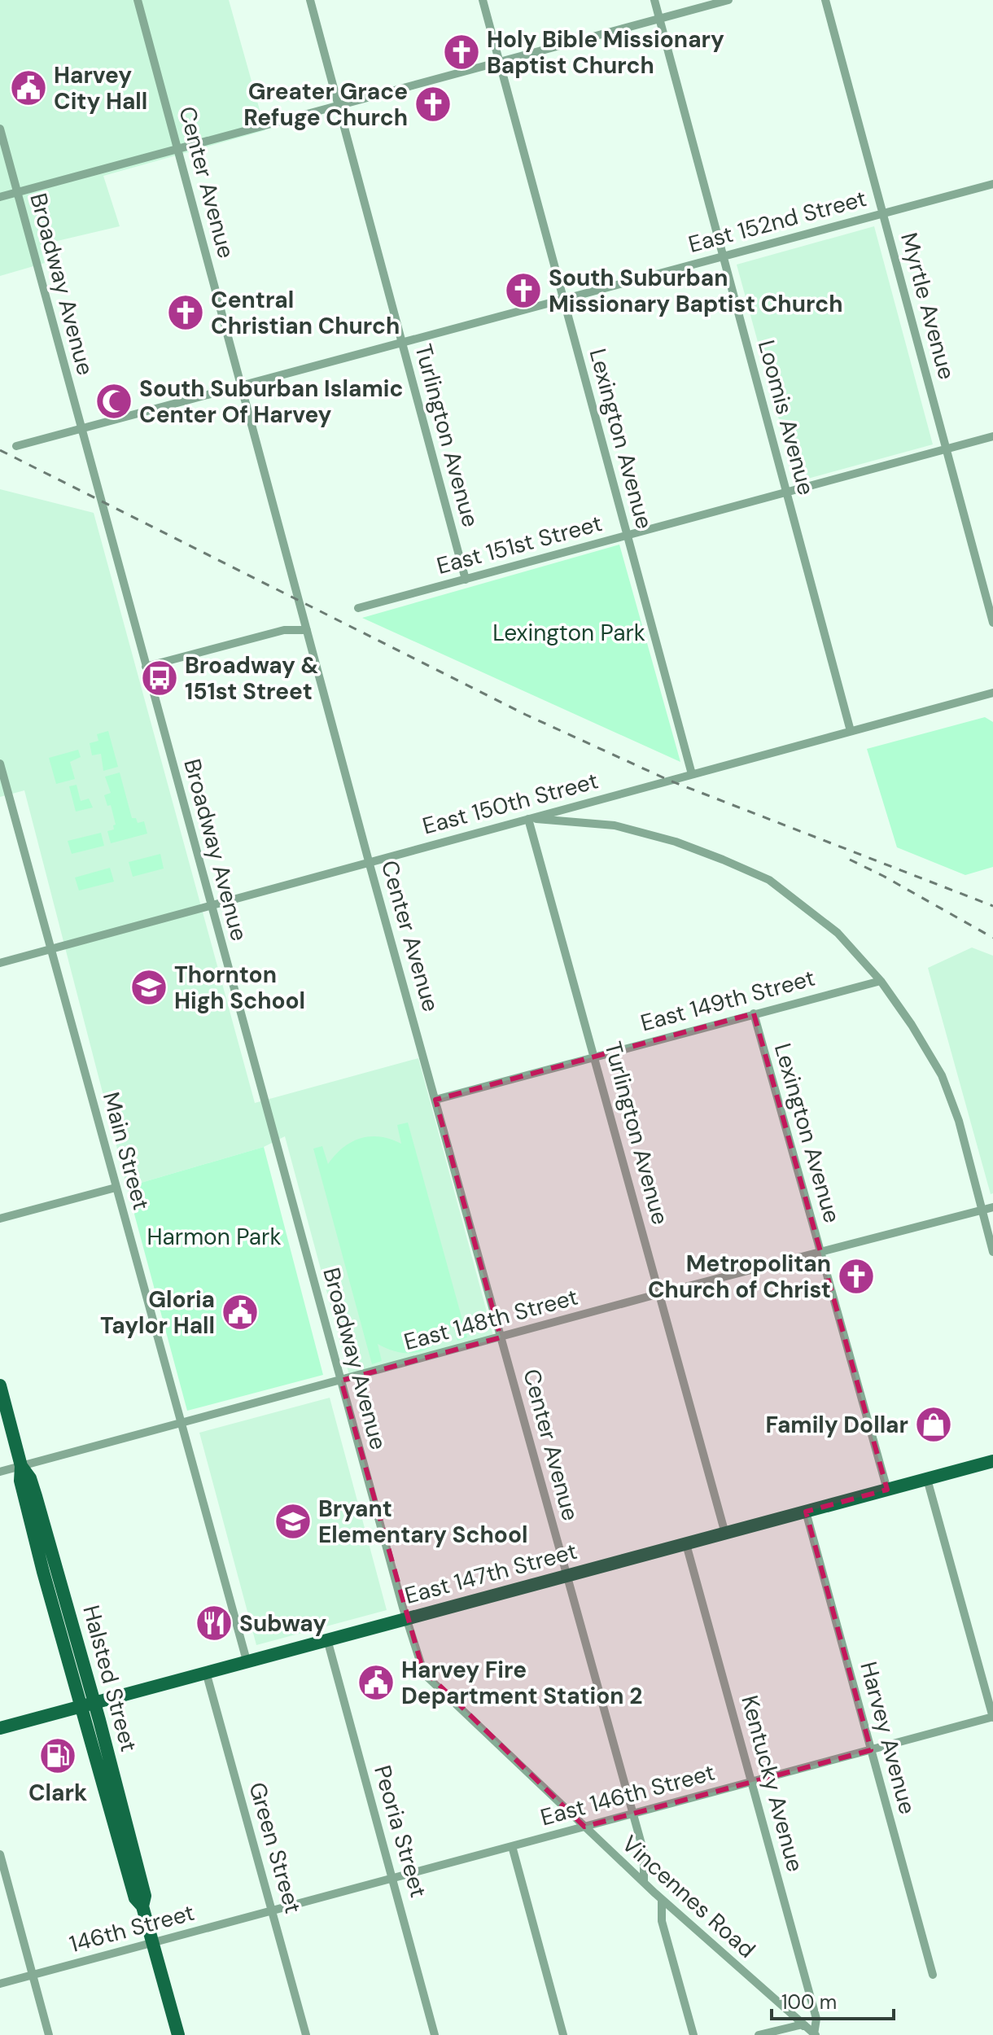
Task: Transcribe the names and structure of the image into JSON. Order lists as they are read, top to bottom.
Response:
{
  "streets": {
    "main road": ["East 147th Street", "Halsted Street"],
    "street": [
      "Center Avenue",
      "East 152nd Street",
      "Broadway Avenue",
      "Myrtle Avenue",
      "Loomis Avenue",
      "Turlington Avenue",
      "Lexington Avenue",
      "East 151st Street",
      "East 150th Street",
      "East 149th Street",
      "Main Street",
      "East 148th Street",
      "Harvey Avenue",
      "Kentucky Avenue",
      "East 146th Street",
      "Peoria Street",
      "Green Street",
      "Vincennes Road",
      "146th Street"
    ]
  },
  "crossings": [
    ["Center Avenue", "East 152nd Street"],
    ["Center Avenue", "East 150th Street"],
    ["Center Avenue", "East 149th Street"],
    ["Center Avenue", "East 148th Street"],
    ["Center Avenue", "East 147th Street"],
    ["Center Avenue", "East 146th Street"],
    ["Center Avenue", "Vincennes Road"],
    ["East 152nd Street", "Broadway Avenue"],
    ["East 152nd Street", "Myrtle Avenue"],
    ["East 152nd Street", "Loomis Avenue"],
    ["East 152nd Street", "Turlington Avenue"],
    ["East 152nd Street", "Lexington Avenue"],
    ["Broadway Avenue", "East 150th Street"],
    ["Broadway Avenue", "East 148th Street"],
    ["Broadway Avenue", "East 147th Street"],
    ["Broadway Avenue", "Vincennes Road"],
    ["Myrtle Avenue", "East 151st Street"],
    ["Loomis Avenue", "East 151st Street"],
    ["Loomis Avenue", "East 150th Street"],
    ["Turlington Avenue", "East 151st Street"],
    ["Turlington Avenue", "East 150th Street"],
    ["Turlington Avenue", "East 149th Street"],
    ["Turlington Avenue", "East 148th Street"],
    ["Turlington Avenue", "East 147th Street"],
    ["Lexington Avenue", "East 151st Street"],
    ["Lexington Avenue", "East 150th Street"],
    ["Lexington Avenue", "East 149th Street"],
    ["Lexington Avenue", "East 148th Street"],
    ["Lexington Avenue", "East 147th Street"],
    ["East 150th Street", "Main Street"],
    ["Main Street", "East 148th Street"],
    ["Main Street", "East 147th Street"],
    ["East 148th Street", "Halsted Street"],
    ["East 147th Street", "Halsted Street"],
    ["East 147th Street", "Harvey Avenue"],
    ["East 147th Street", "Kentucky Avenue"],
    ["East 147th Street", "Peoria Street"],
    ["East 147th Street", "Green Street"],
    ["East 147th Street", "Vincennes Road"],
    ["Halsted Street", "146th Street"],
    ["Harvey Avenue", "East 146th Street"],
    ["Kentucky Avenue", "East 146th Street"],
    ["Kentucky Avenue", "Vincennes Road"],
    ["East 146th Street", "Peoria Street"],
    ["East 146th Street", "Green Street"],
    ["East 146th Street", "Vincennes Road"],
    ["East 146th Street", "146th Street"],
    ["Green Street", "146th Street"]
  ],
  "parks": ["Lexington Park", "Harmon Park"],
  "places": {
    "church": [
      "Holy Bible Missionary Baptist Church",
      "Greater Grace Refuge Church",
      "South Suburban Missionary Baptist Church",
      "Central Christian Church",
      "Metropolitan Church of Christ"
    ],
    "public building": ["Harvey City Hall", "Gloria Taylor Hall", "Harvey Fire Department Station 2"],
    "mosque": ["South Suburban Islamic Center Of Harvey"],
    "bus stop": ["Broadway & 151st Street"],
    "school or university": ["Thornton High School", "Bryant Elementary School"],
    "shop": ["Family Dollar"],
    "restaurant": ["Subway"],
    "fuel station": ["Clark"]
  },
  "scale_bar": "100 m"
}
